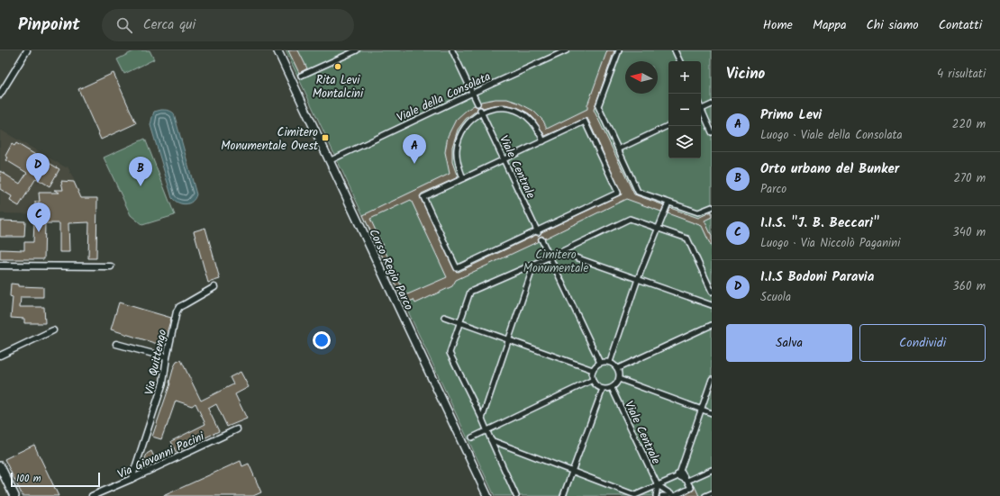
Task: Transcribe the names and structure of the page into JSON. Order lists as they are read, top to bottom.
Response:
{
  "streets": {
    "street": [
      "Viale della Consolata",
      "Viale Centrale",
      "Corso Regio Parco",
      "Via Quittengo",
      "Via Giovanni Pacini"
    ]
  },
  "crossings": [
    ["Viale della Consolata", "Corso Regio Parco"],
    ["Via Quittengo", "Via Giovanni Pacini"]
  ],
  "parks": ["Cimitero Monumentale"],
  "places": {
    "other": ["Rita Levi Montalcini"],
    "transit": ["Cimitero Monumentale Ovest"]
  },
  "scale_bar": "100 m",
  "north": "left",
  "page": {
    "header": "Pinpoint",
    "search": "Cerca qui",
    "nav": [
      "Home",
      "Mappa",
      "Chi siamo",
      "Contatti"
    ],
    "heading": ["Vicino", "4 risultati"],
    "map_buttons": ["+", "−"],
    "list": [
      {
        "mark": "A",
        "name": "Primo Levi",
        "note": "Luogo · Viale della Consolata",
        "value": "220 m"
      },
      {
        "mark": "B",
        "name": "Orto urbano del Bunker",
        "note": "Parco",
        "value": "270 m"
      },
      {
        "mark": "C",
        "name": "I.I.S. \"J. B. Beccari\"",
        "note": "Luogo · Via Niccolò Paganini",
        "value": "340 m"
      },
      {
        "mark": "D",
        "name": "I.I.S Bodoni Paravia",
        "note": "Scuola",
        "value": "360 m"
      }
    ],
    "pins": [
      "A",
      "D",
      "B",
      "C"
    ],
    "buttons": ["Salva", "Condividi"],
    "scale": "100 m"
  }
}
